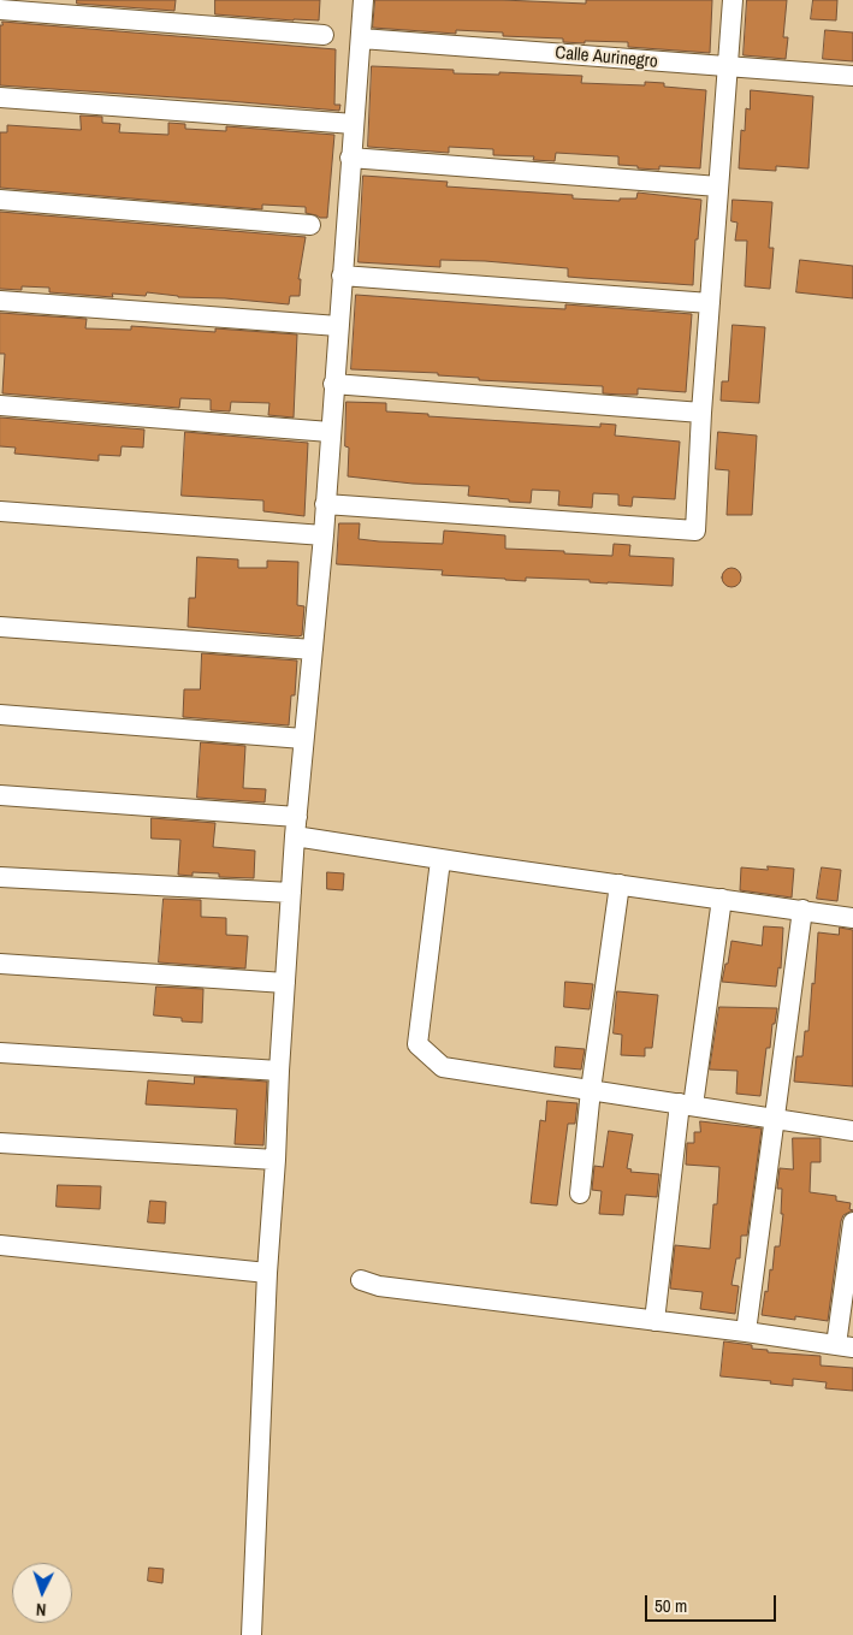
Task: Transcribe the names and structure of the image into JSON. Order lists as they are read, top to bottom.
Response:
{
  "streets": {
    "street": ["Calle Aurinegro"]
  },
  "scale_bar": "50 m",
  "north": "bottom"
}
